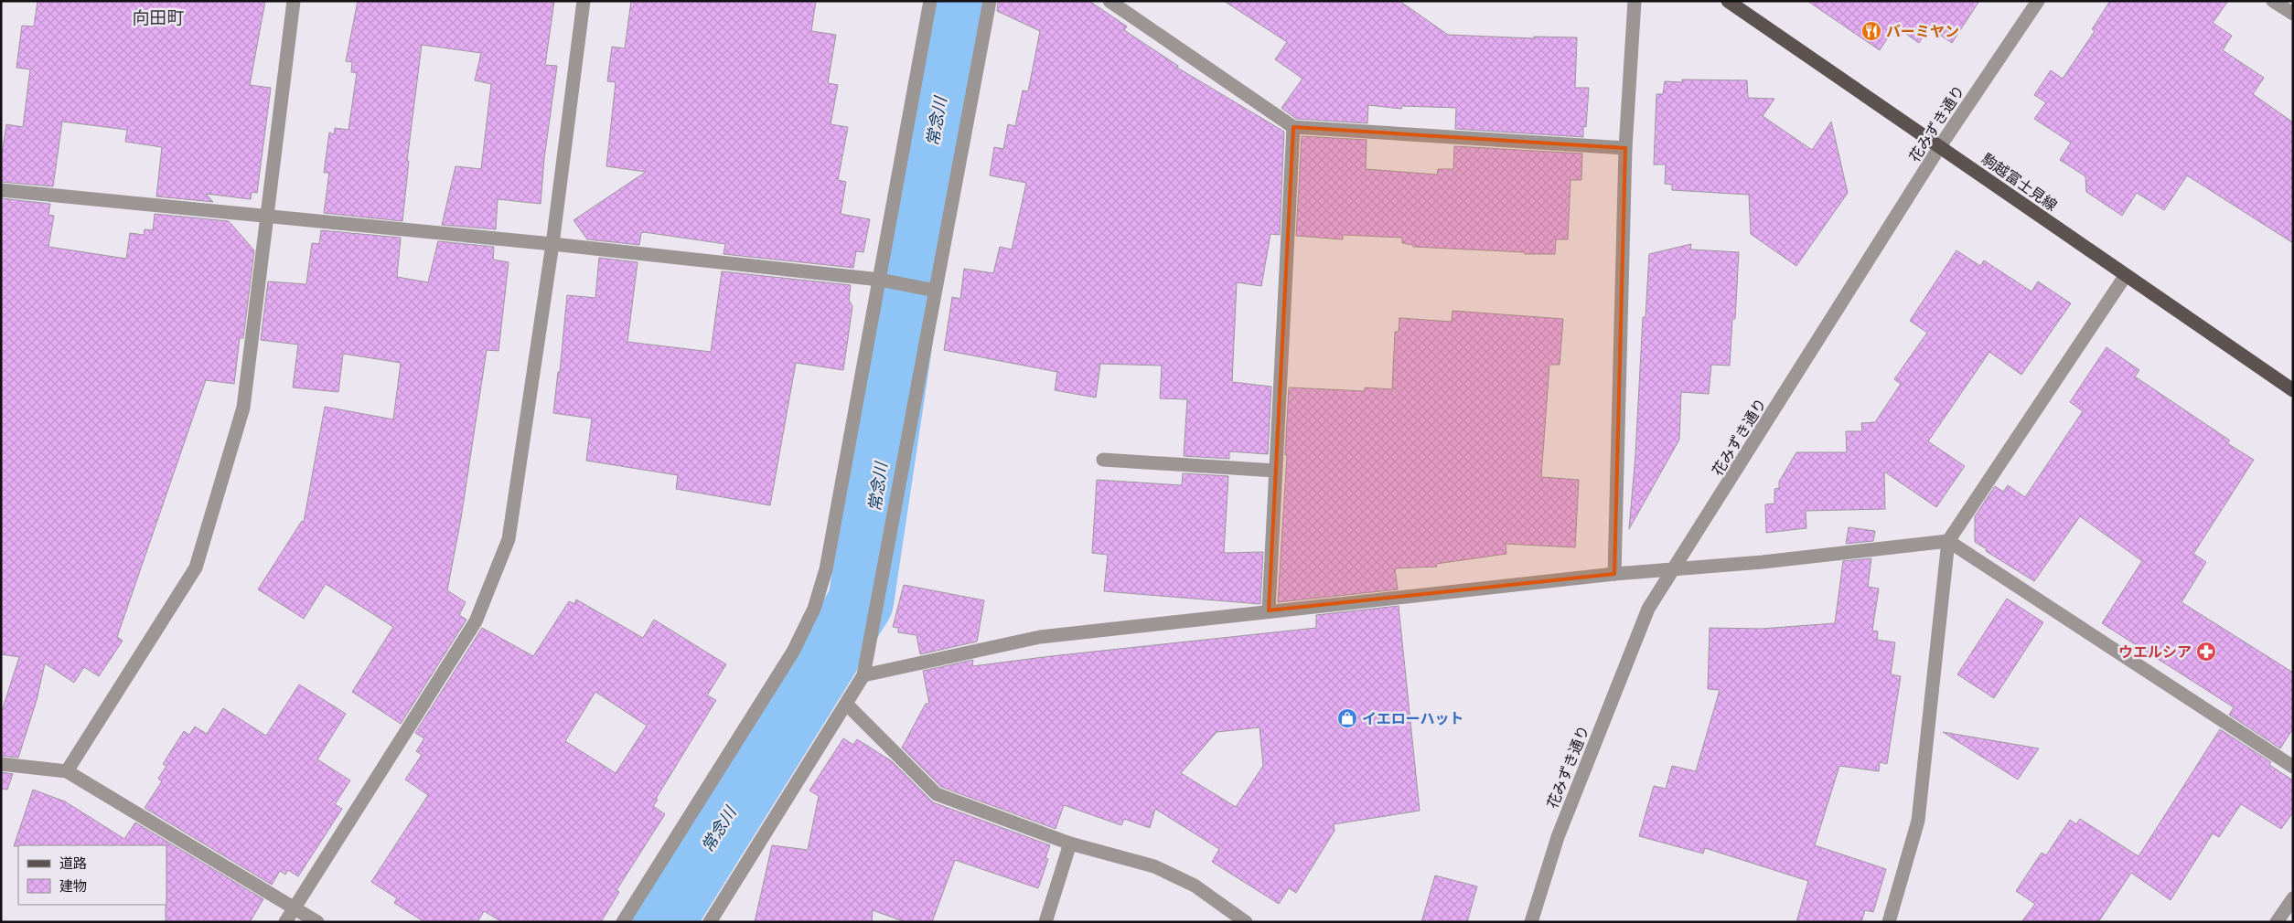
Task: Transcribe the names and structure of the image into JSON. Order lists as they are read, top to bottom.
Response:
{
  "streets": {
    "main road": ["駒越富士見線"],
    "street": ["花みずき通り"]
  },
  "crossings": [
    ["花みずき通り", "駒越富士見線"]
  ],
  "districts": ["向田町"],
  "water": ["常念川"],
  "places": {
    "restaurant": ["バーミヤン"],
    "pharmacy": ["ウエルシア"],
    "shop": ["イエローハット"]
  },
  "legend": ["道路", "建物"]
}
